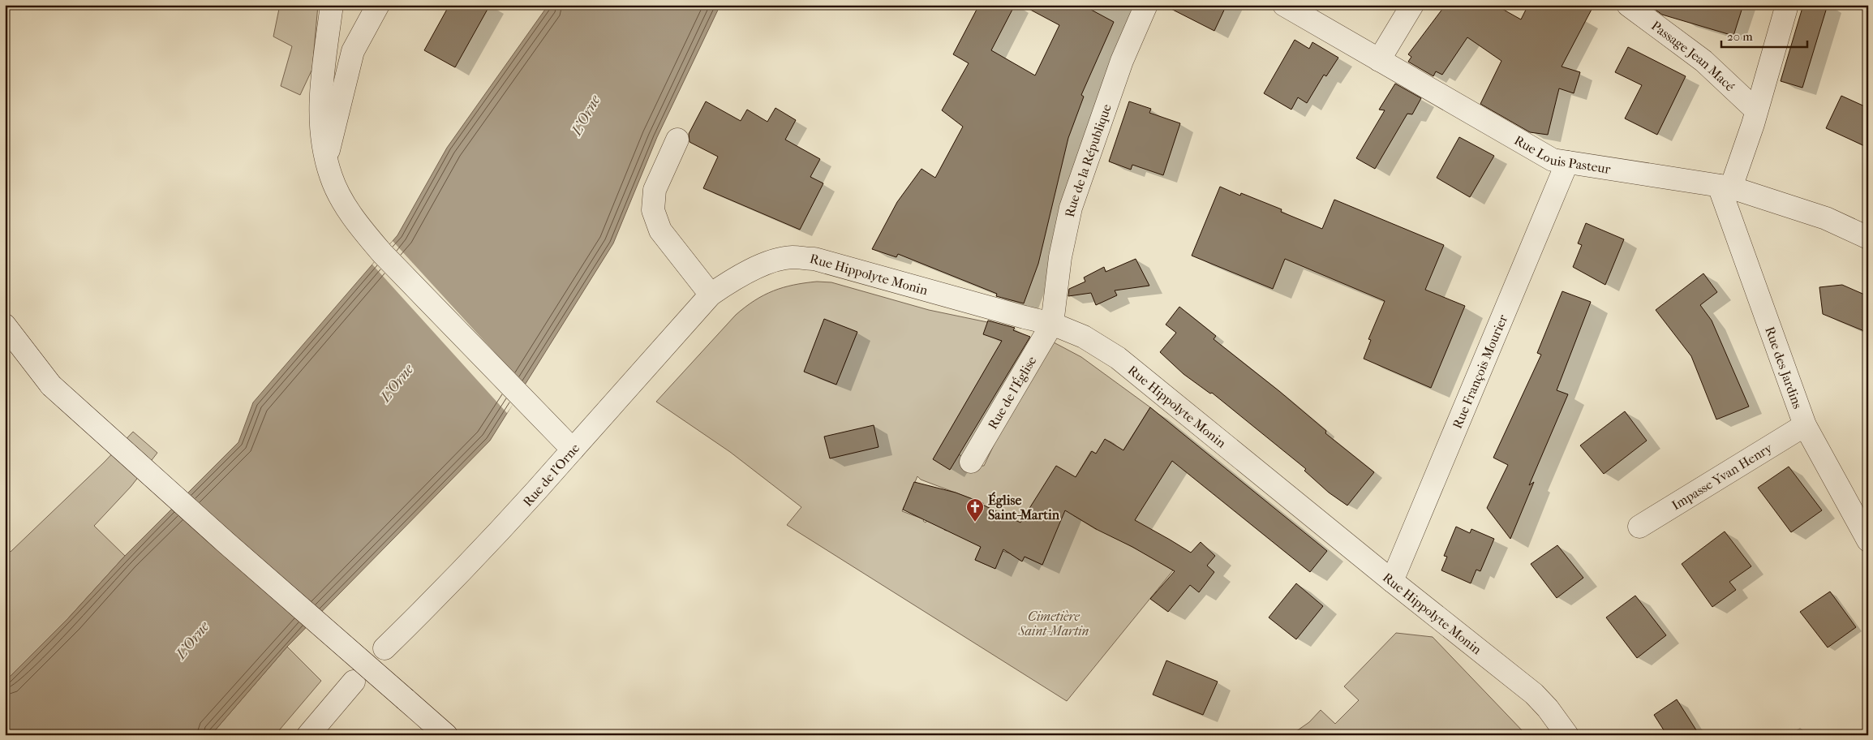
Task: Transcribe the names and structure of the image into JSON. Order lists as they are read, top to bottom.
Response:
{
  "streets": {
    "street": [
      "Passage Jean Macé",
      "Rue Louis Pasteur",
      "Rue de la République",
      "Rue Hippolyte Monin",
      "Rue des Jardins",
      "Rue François Mourier",
      "Rue de l'Église",
      "Rue de l'Orne",
      "Impasse Yvan Henry"
    ]
  },
  "crossings": [
    ["Rue Louis Pasteur", "Rue des Jardins"],
    ["Rue Louis Pasteur", "Rue François Mourier"],
    ["Rue de la République", "Rue Hippolyte Monin"],
    ["Rue de la République", "Rue de l'Église"],
    ["Rue Hippolyte Monin", "Rue François Mourier"],
    ["Rue Hippolyte Monin", "Rue de l'Église"],
    ["Rue Hippolyte Monin", "Rue de l'Orne"],
    ["Rue des Jardins", "Impasse Yvan Henry"]
  ],
  "water": ["L'Orne"],
  "parks": ["Cimetière Saint-Martin"],
  "places": {
    "church": ["Église Saint-Martin"]
  },
  "scale_bar": "20 m"
}
